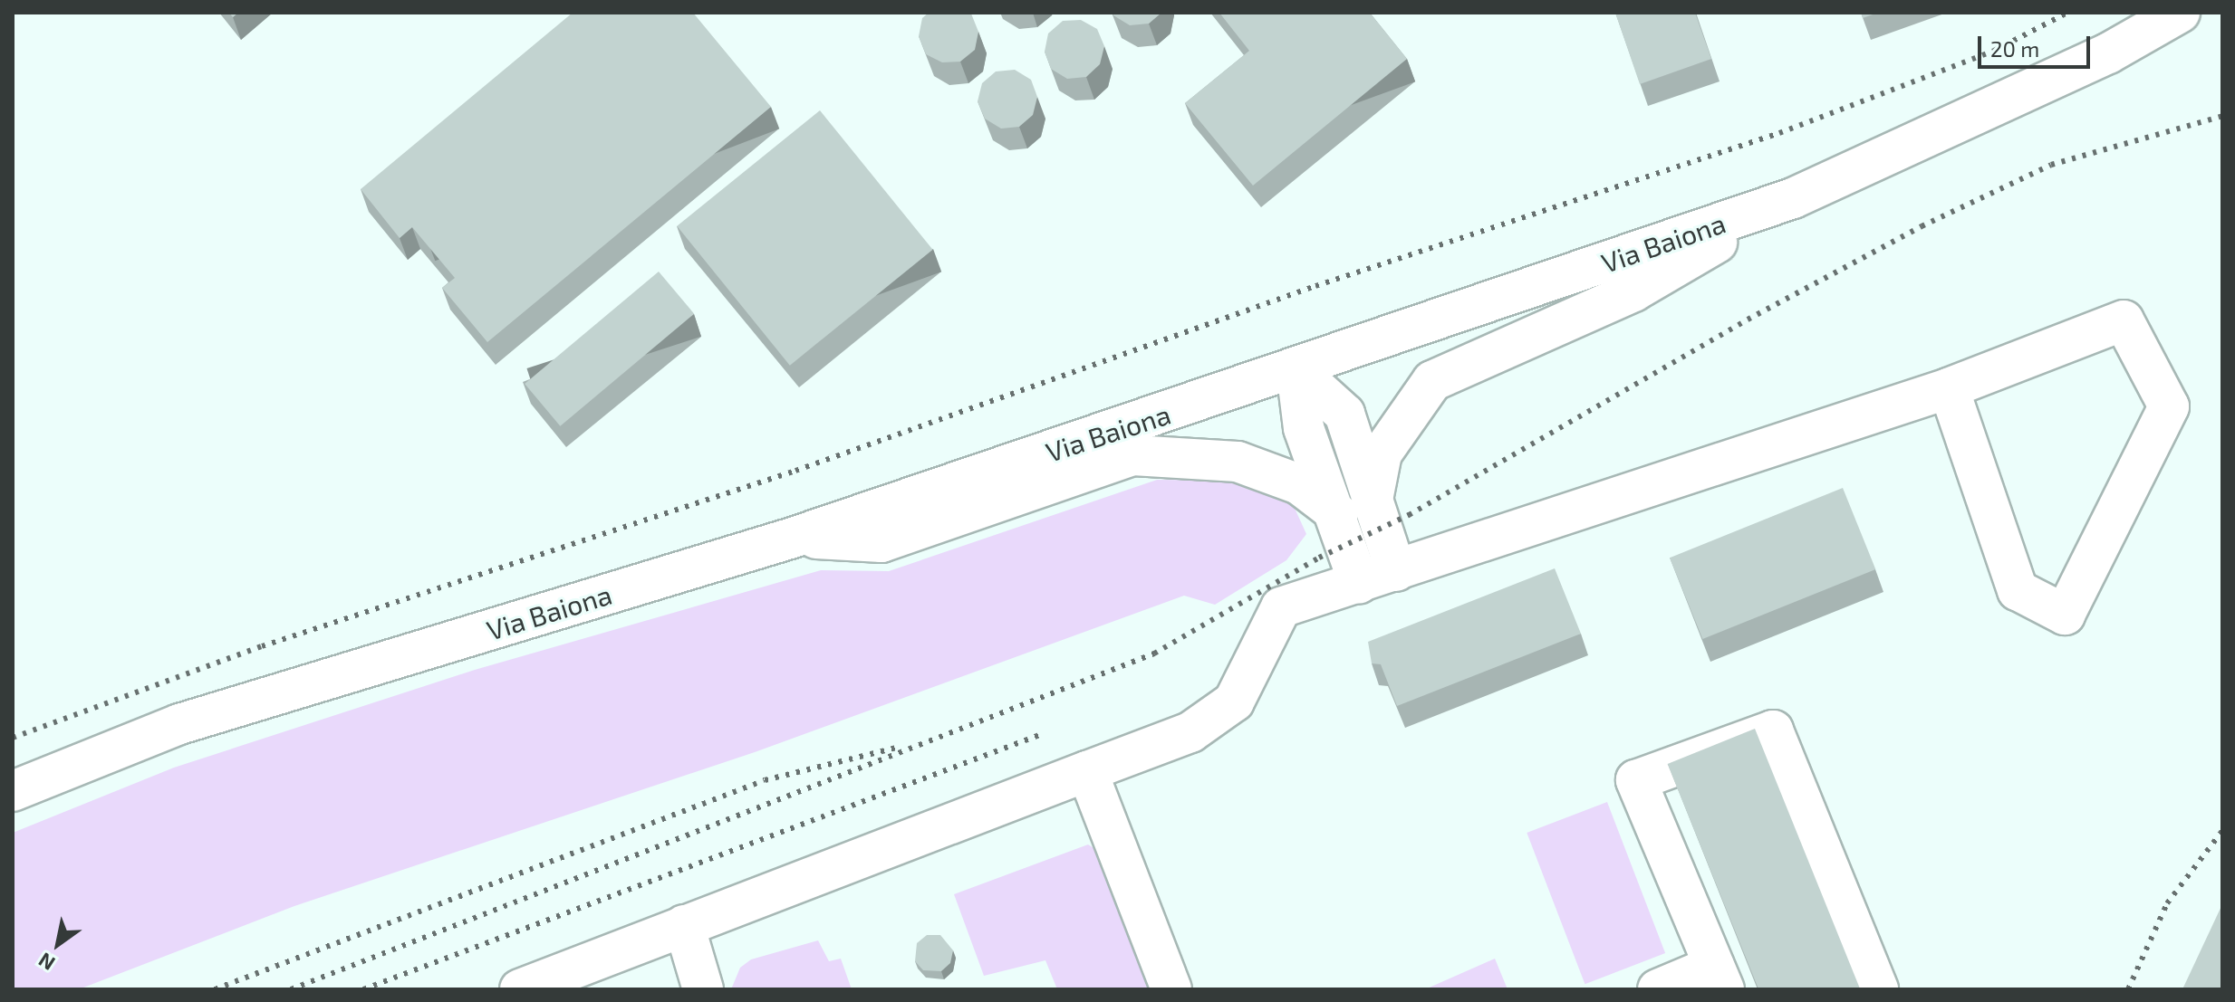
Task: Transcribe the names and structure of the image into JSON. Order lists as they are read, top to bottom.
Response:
{
  "streets": {
    "street": ["Via Baiona"]
  },
  "scale_bar": "20 m",
  "north": "bottom left"
}
